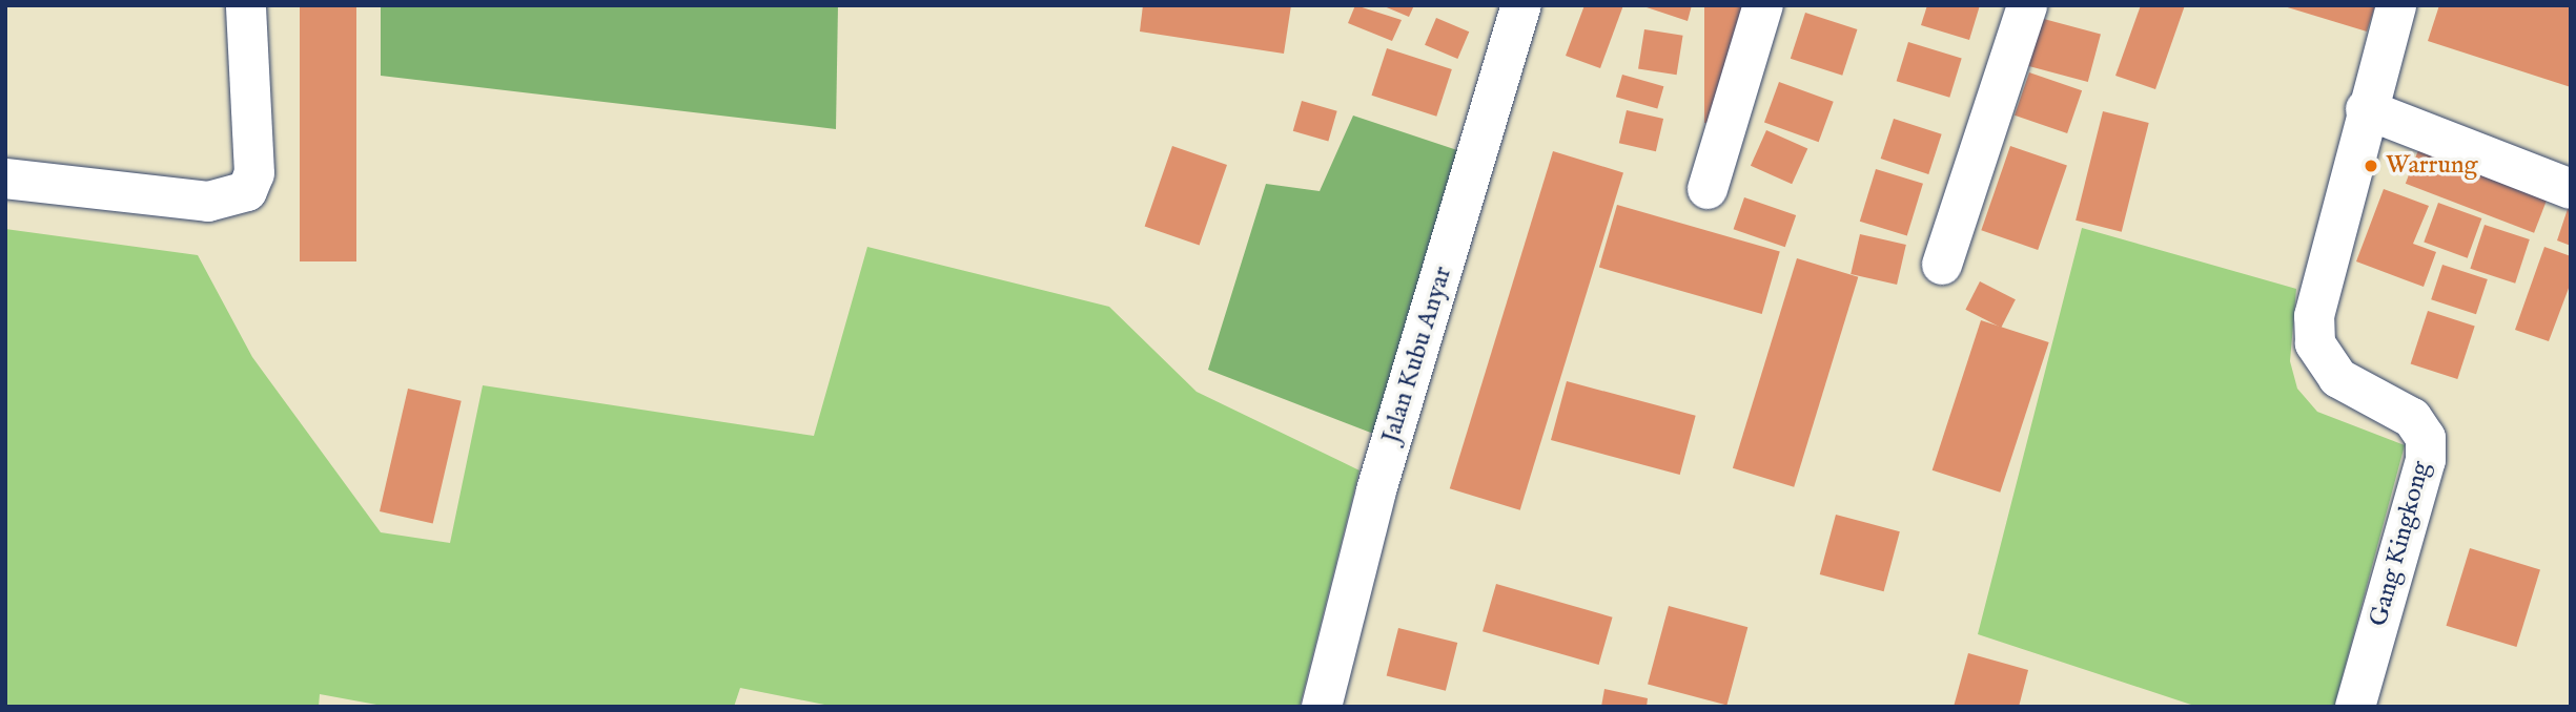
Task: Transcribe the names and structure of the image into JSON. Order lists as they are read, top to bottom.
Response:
{
  "streets": {
    "street": ["Jalan Kubu Anyar", "Gang Kingkong"]
  },
  "places": ["Warrung"]
}
